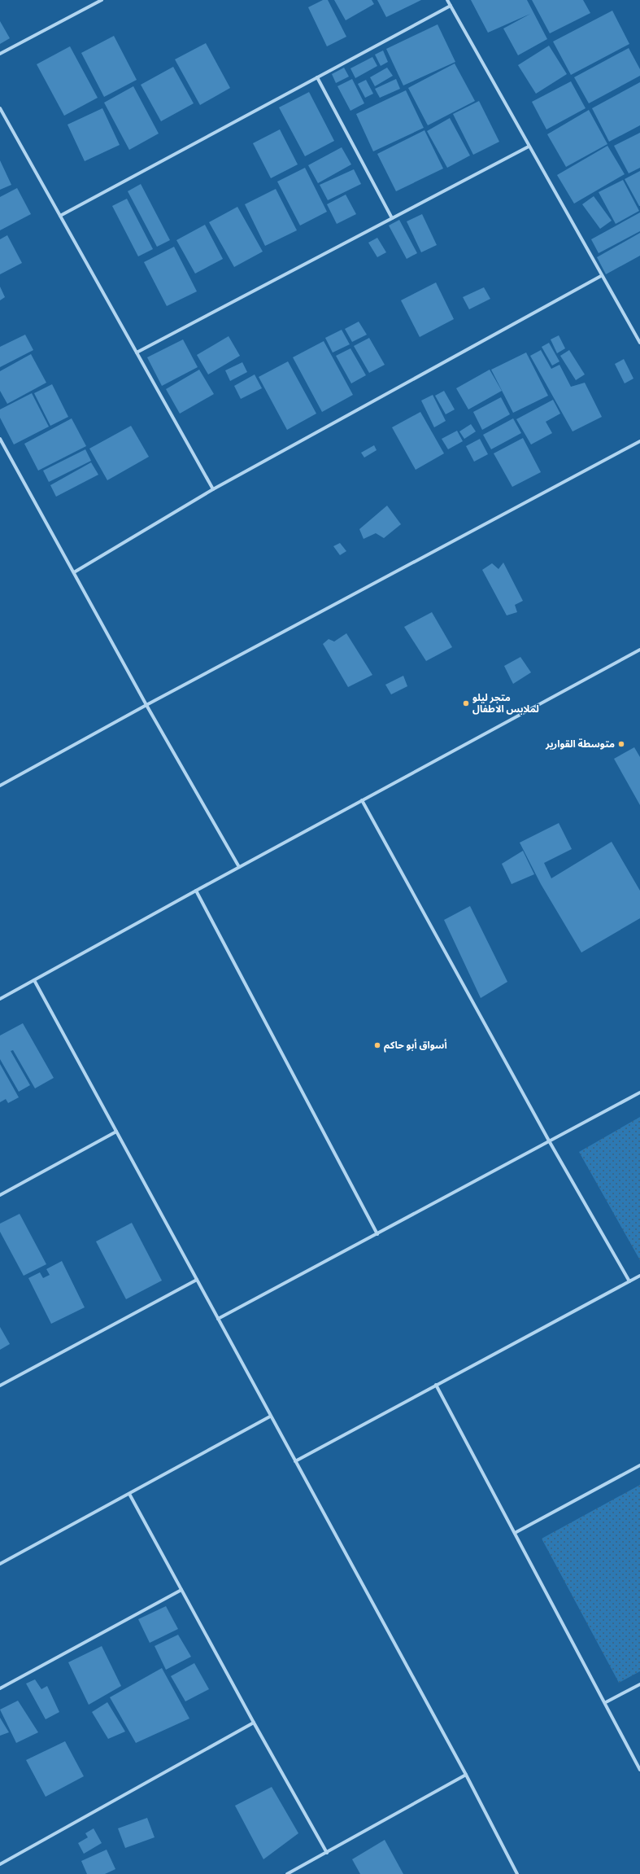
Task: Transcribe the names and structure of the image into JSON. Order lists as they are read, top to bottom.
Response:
{
  "places": ["متجر ليلو لملابس الاطفال", "متوسطة القوارير", "أسواق أبو حاكم"]
}
